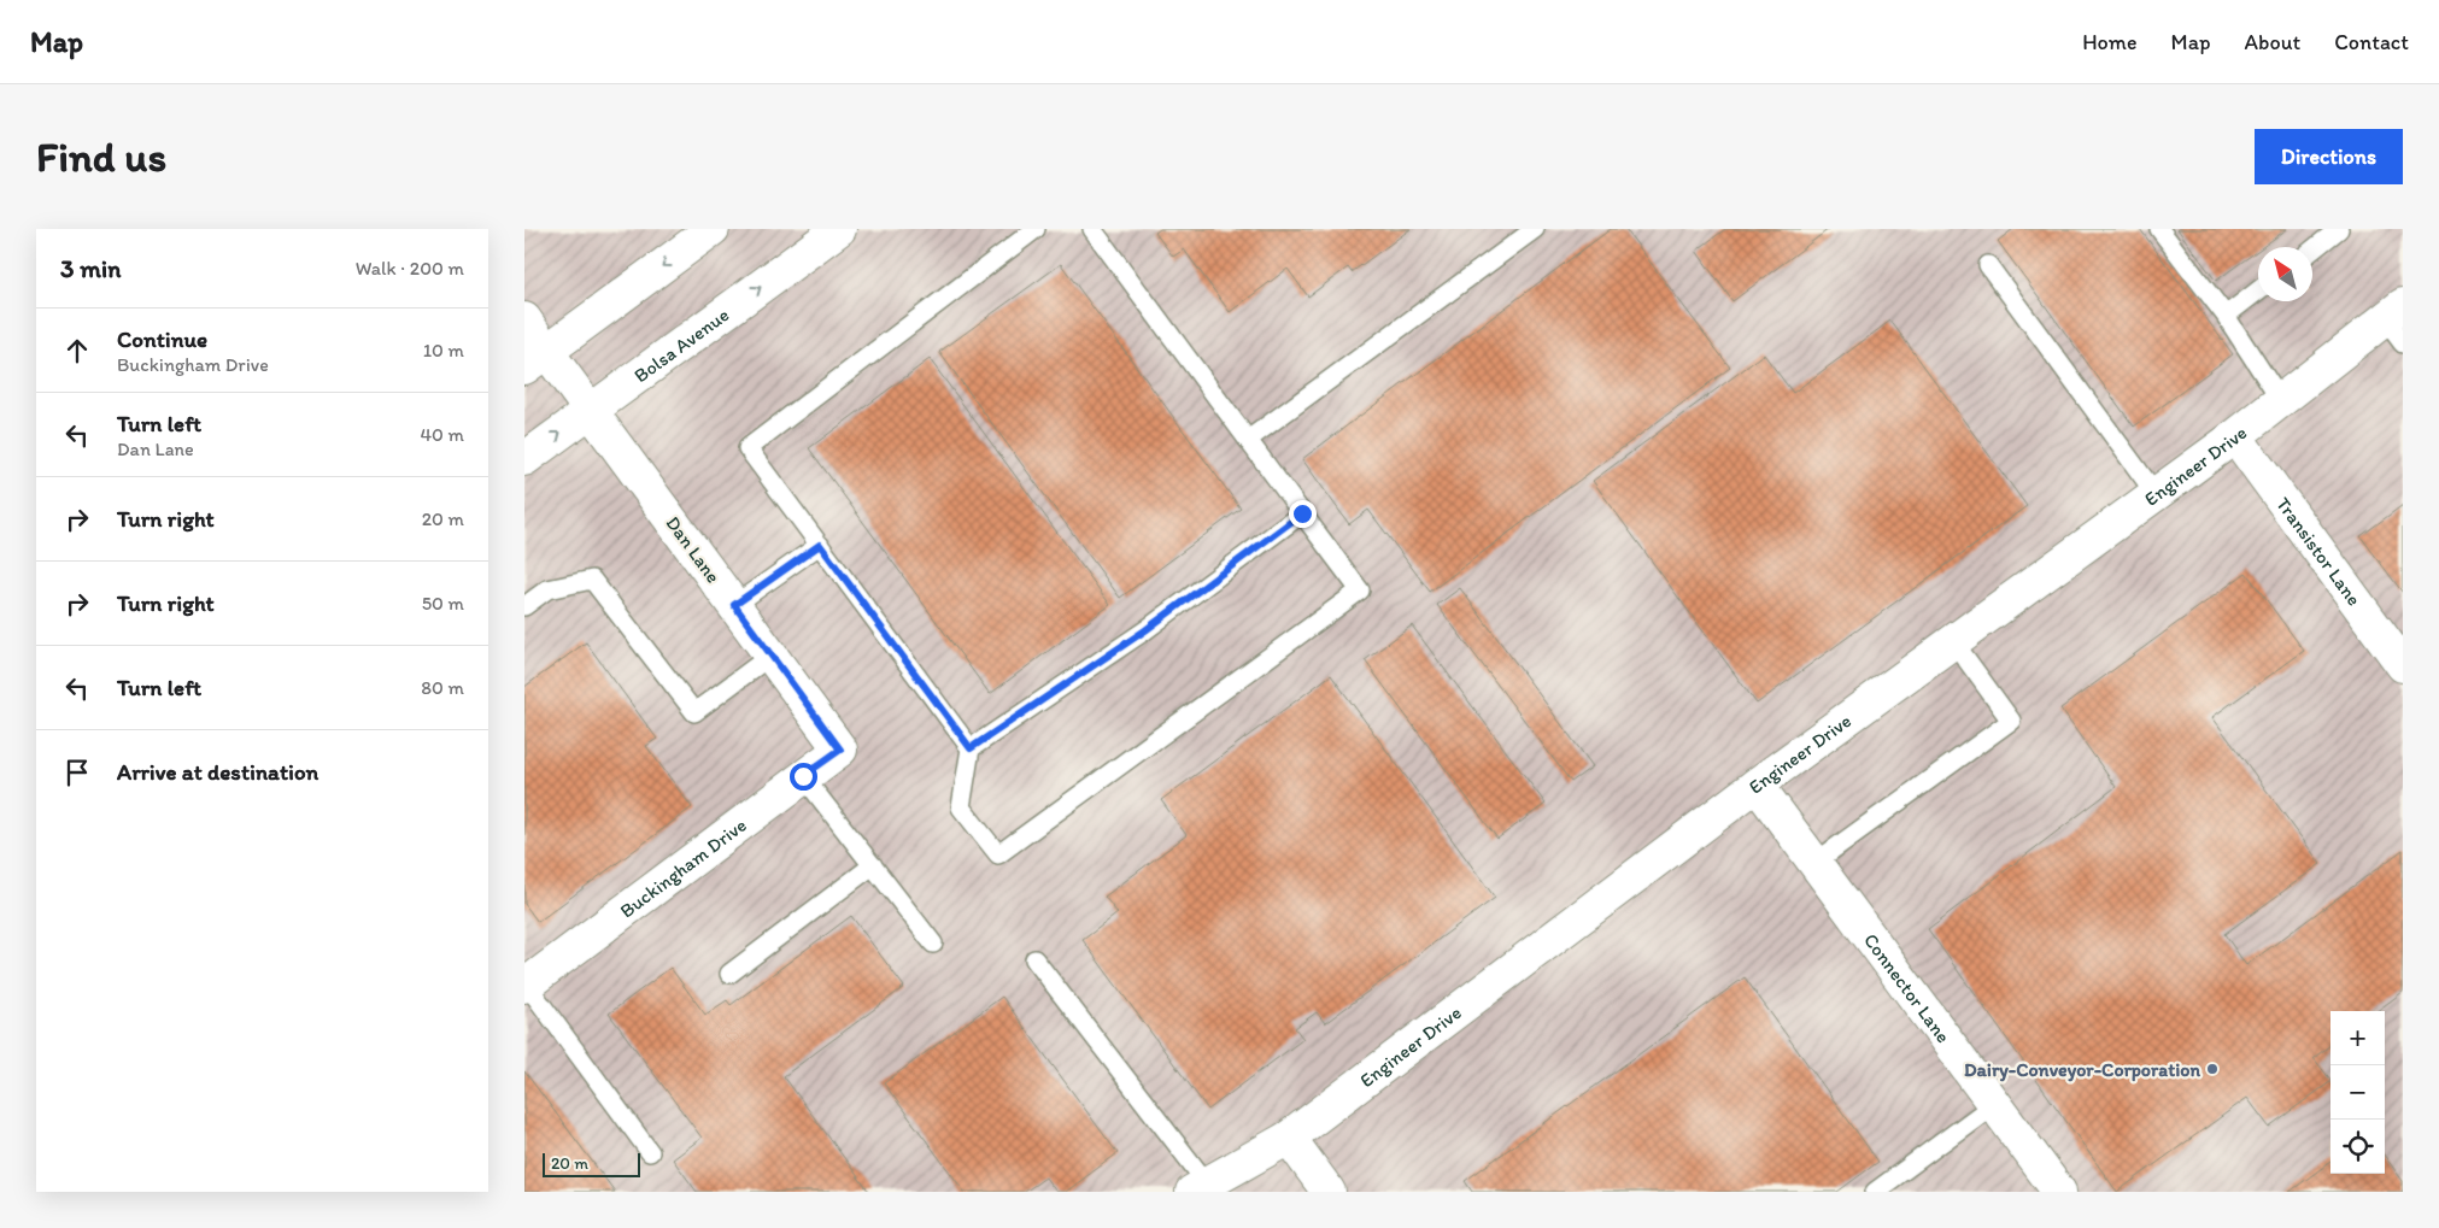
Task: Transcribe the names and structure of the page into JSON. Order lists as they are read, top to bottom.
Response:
{
  "streets": {
    "street": [
      "Bolsa Avenue",
      "Engineer Drive",
      "Dan Lane",
      "Transistor Lane",
      "Buckingham Drive",
      "Connector Lane"
    ]
  },
  "crossings": [
    ["Bolsa Avenue", "Dan Lane"],
    ["Engineer Drive", "Transistor Lane"],
    ["Engineer Drive", "Connector Lane"],
    ["Dan Lane", "Buckingham Drive"]
  ],
  "places": ["Dairy-Conveyor-Corporation"],
  "scale_bar": "20 m",
  "north": "top left",
  "page": {
    "header": "Map",
    "nav": [
      "Home",
      "Map",
      "About",
      "Contact"
    ],
    "buttons": "Directions",
    "title": "Find us",
    "heading": ["3 min", "Walk · 200 m"],
    "list": [
      ["Continue", "Buckingham Drive", "10 m"],
      ["Turn left", "Dan Lane", "40 m"],
      ["Turn right", "20 m"],
      ["Turn right", "50 m"],
      ["Turn left", "80 m"],
      "Arrive at destination"
    ],
    "map_buttons": ["+", "−"],
    "scale": "20 m"
  }
}
